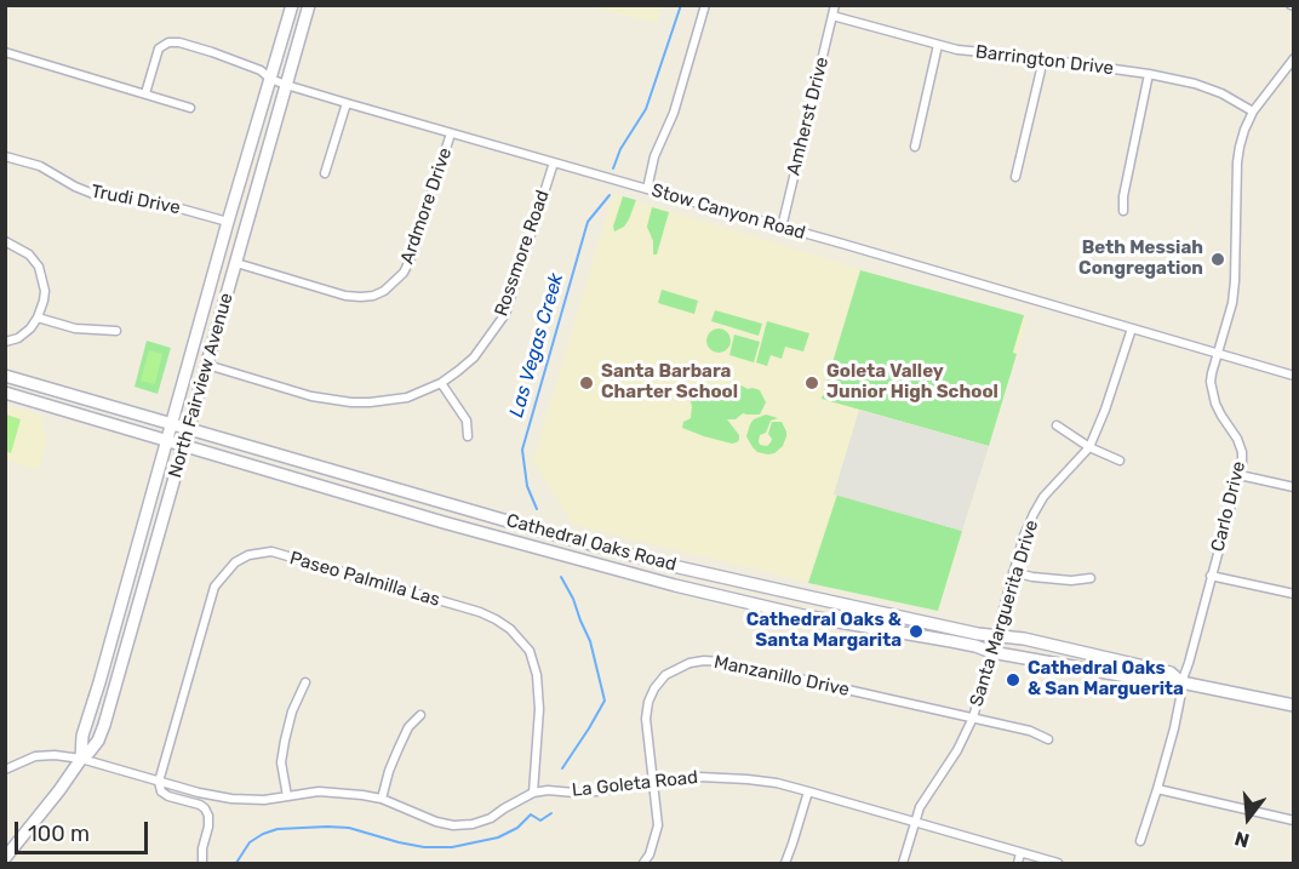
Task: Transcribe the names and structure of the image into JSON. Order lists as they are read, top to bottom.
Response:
{
  "streets": {
    "main road": ["North Fairview Avenue", "Cathedral Oaks Road"],
    "street": [
      "Barrington Drive",
      "Amherst Drive",
      "Trudi Drive",
      "Ardmore Drive",
      "Stow Canyon Road",
      "Rossmore Road",
      "Carlo Drive",
      "Paseo Palmilla Las",
      "Santa Marguerita Drive",
      "Manzanillo Drive",
      "La Goleta Road"
    ]
  },
  "crossings": [
    ["Barrington Drive", "Amherst Drive"],
    ["Barrington Drive", "Carlo Drive"],
    ["Amherst Drive", "Stow Canyon Road"],
    ["Trudi Drive", "North Fairview Avenue"],
    ["Ardmore Drive", "Stow Canyon Road"],
    ["Ardmore Drive", "North Fairview Avenue"],
    ["Stow Canyon Road", "Rossmore Road"],
    ["Stow Canyon Road", "North Fairview Avenue"],
    ["Stow Canyon Road", "Carlo Drive"],
    ["Stow Canyon Road", "Santa Marguerita Drive"],
    ["Rossmore Road", "North Fairview Avenue"],
    ["North Fairview Avenue", "Cathedral Oaks Road"],
    ["North Fairview Avenue", "La Goleta Road"],
    ["Carlo Drive", "Cathedral Oaks Road"],
    ["Cathedral Oaks Road", "Santa Marguerita Drive"],
    ["Paseo Palmilla Las", "La Goleta Road"],
    ["Santa Marguerita Drive", "Manzanillo Drive"],
    ["Santa Marguerita Drive", "La Goleta Road"],
    ["Manzanillo Drive", "La Goleta Road"]
  ],
  "water": ["Las Vegas Creek"],
  "places": [
    "Beth Messiah Congregation",
    "Santa Barbara Charter School",
    "Goleta Valley Junior High School",
    "Cathedral Oaks & Santa Margarita",
    "Cathedral Oaks & San Marguerita"
  ],
  "scale_bar": "100 m",
  "north": "bottom"
}
